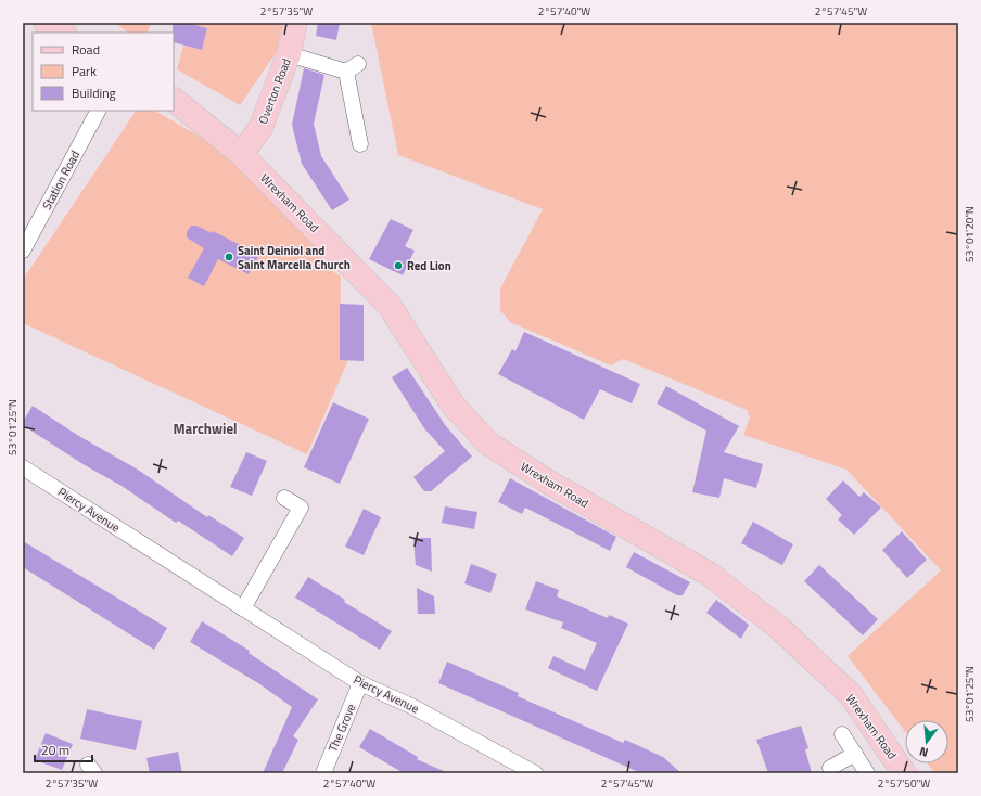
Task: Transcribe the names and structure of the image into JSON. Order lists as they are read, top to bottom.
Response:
{
  "streets": {
    "main road": ["Overton Road", "Wrexham Road"],
    "street": ["Station Road", "Piercy Avenue", "The Grove"]
  },
  "crossings": [
    ["Overton Road", "Wrexham Road"],
    ["Piercy Avenue", "The Grove"]
  ],
  "districts": ["Marchwiel"],
  "places": ["Saint Deiniol and Saint Marcella Church", "Red Lion"],
  "legend": ["Road", "Park", "Building"],
  "scale_bar": "20 m",
  "north": "bottom",
  "coordinates": [
    "2°57'35\"W",
    "2°57'40\"W",
    "2°57'45\"W",
    "53°01'20\"N",
    "53°01'25\"N",
    "2°57'50\"W"
  ]
}
